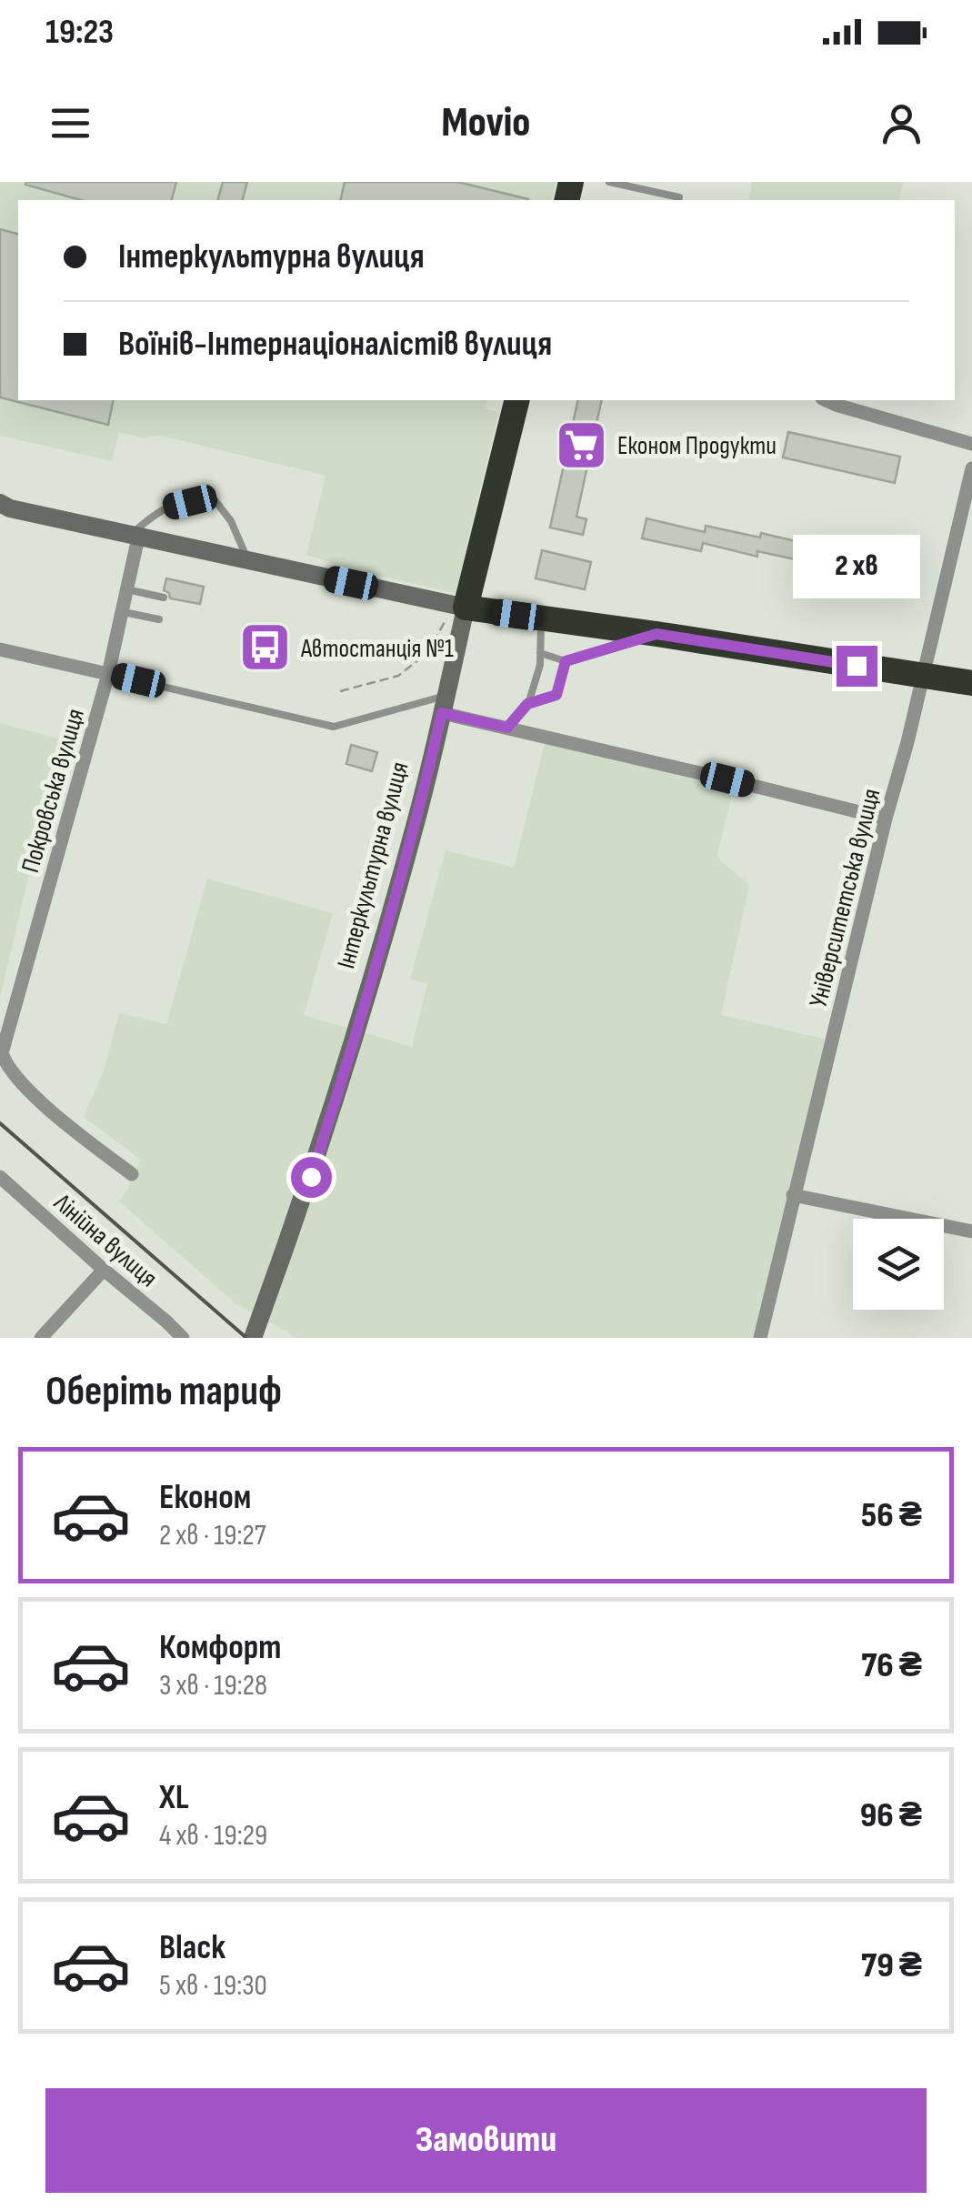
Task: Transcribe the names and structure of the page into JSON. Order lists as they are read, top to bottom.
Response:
{
  "streets": {
    "highway": ["Інтеркультурна вулиця"],
    "street": ["Покровська вулиця", "Університетська вулиця", "Лінійна вулиця"]
  },
  "places": {
    "supermarket": ["Економ Продукти"],
    "bus stop": ["Автостанція №1"]
  },
  "page": {
    "status": "19:23",
    "header": "Movio",
    "banner": ["Інтеркультурна вулиця", "Воїнів-Інтернаціоналістів вулиця"],
    "bubble": "2 хв",
    "heading": "Оберіть тариф",
    "list": [
      {
        "name": "Економ",
        "note": "2 хв · 19:27",
        "value": "56 ₴"
      },
      {
        "name": "Комфорт",
        "note": "3 хв · 19:28",
        "value": "76 ₴"
      },
      {
        "name": "XL",
        "note": "4 хв · 19:29",
        "value": "96 ₴"
      },
      {
        "name": "Black",
        "note": "5 хв · 19:30",
        "value": "79 ₴"
      }
    ],
    "buttons": "Замовити"
  }
}
